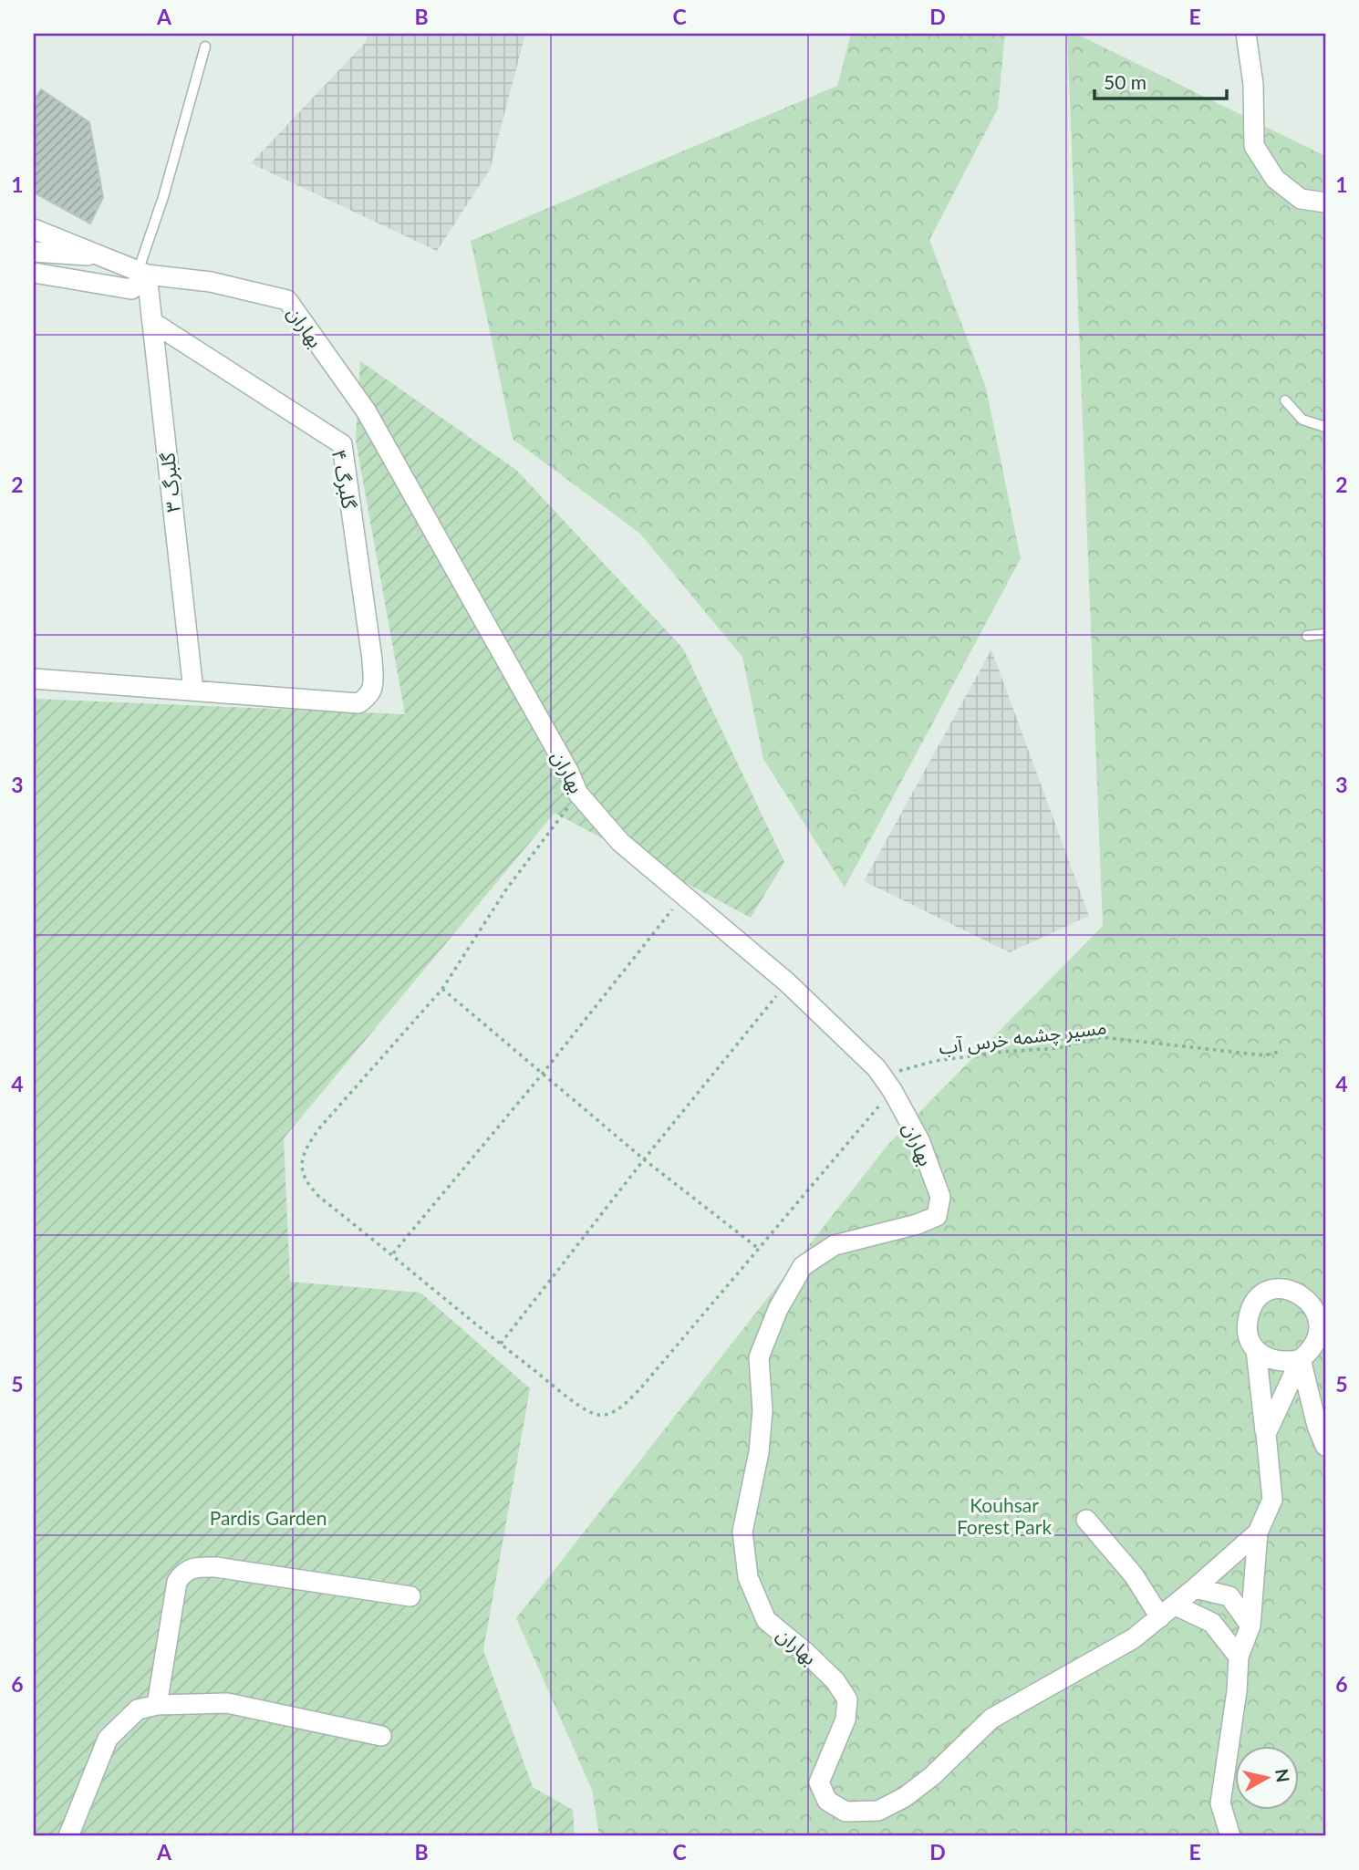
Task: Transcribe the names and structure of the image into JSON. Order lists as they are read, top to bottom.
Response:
{
  "streets": {
    "street": ["بهاران", "گلبرگ ۴", "گلبرگ ۳"],
    "path": ["مسیر چشمه خرس آب"]
  },
  "crossings": [
    ["بهاران", "گلبرگ ۳"],
    ["بهاران", "مسیر چشمه خرس آب"],
    ["گلبرگ ۴", "گلبرگ ۳"]
  ],
  "parks": ["Kouhsar Forest Park", "Pardis Garden"],
  "scale_bar": "50 m",
  "north": "right",
  "grid": {
    "columns": [
      "A",
      "B",
      "C",
      "D",
      "E"
    ],
    "rows": [
      "1",
      "2",
      "3",
      "4",
      "5",
      "6"
    ]
  }
}
